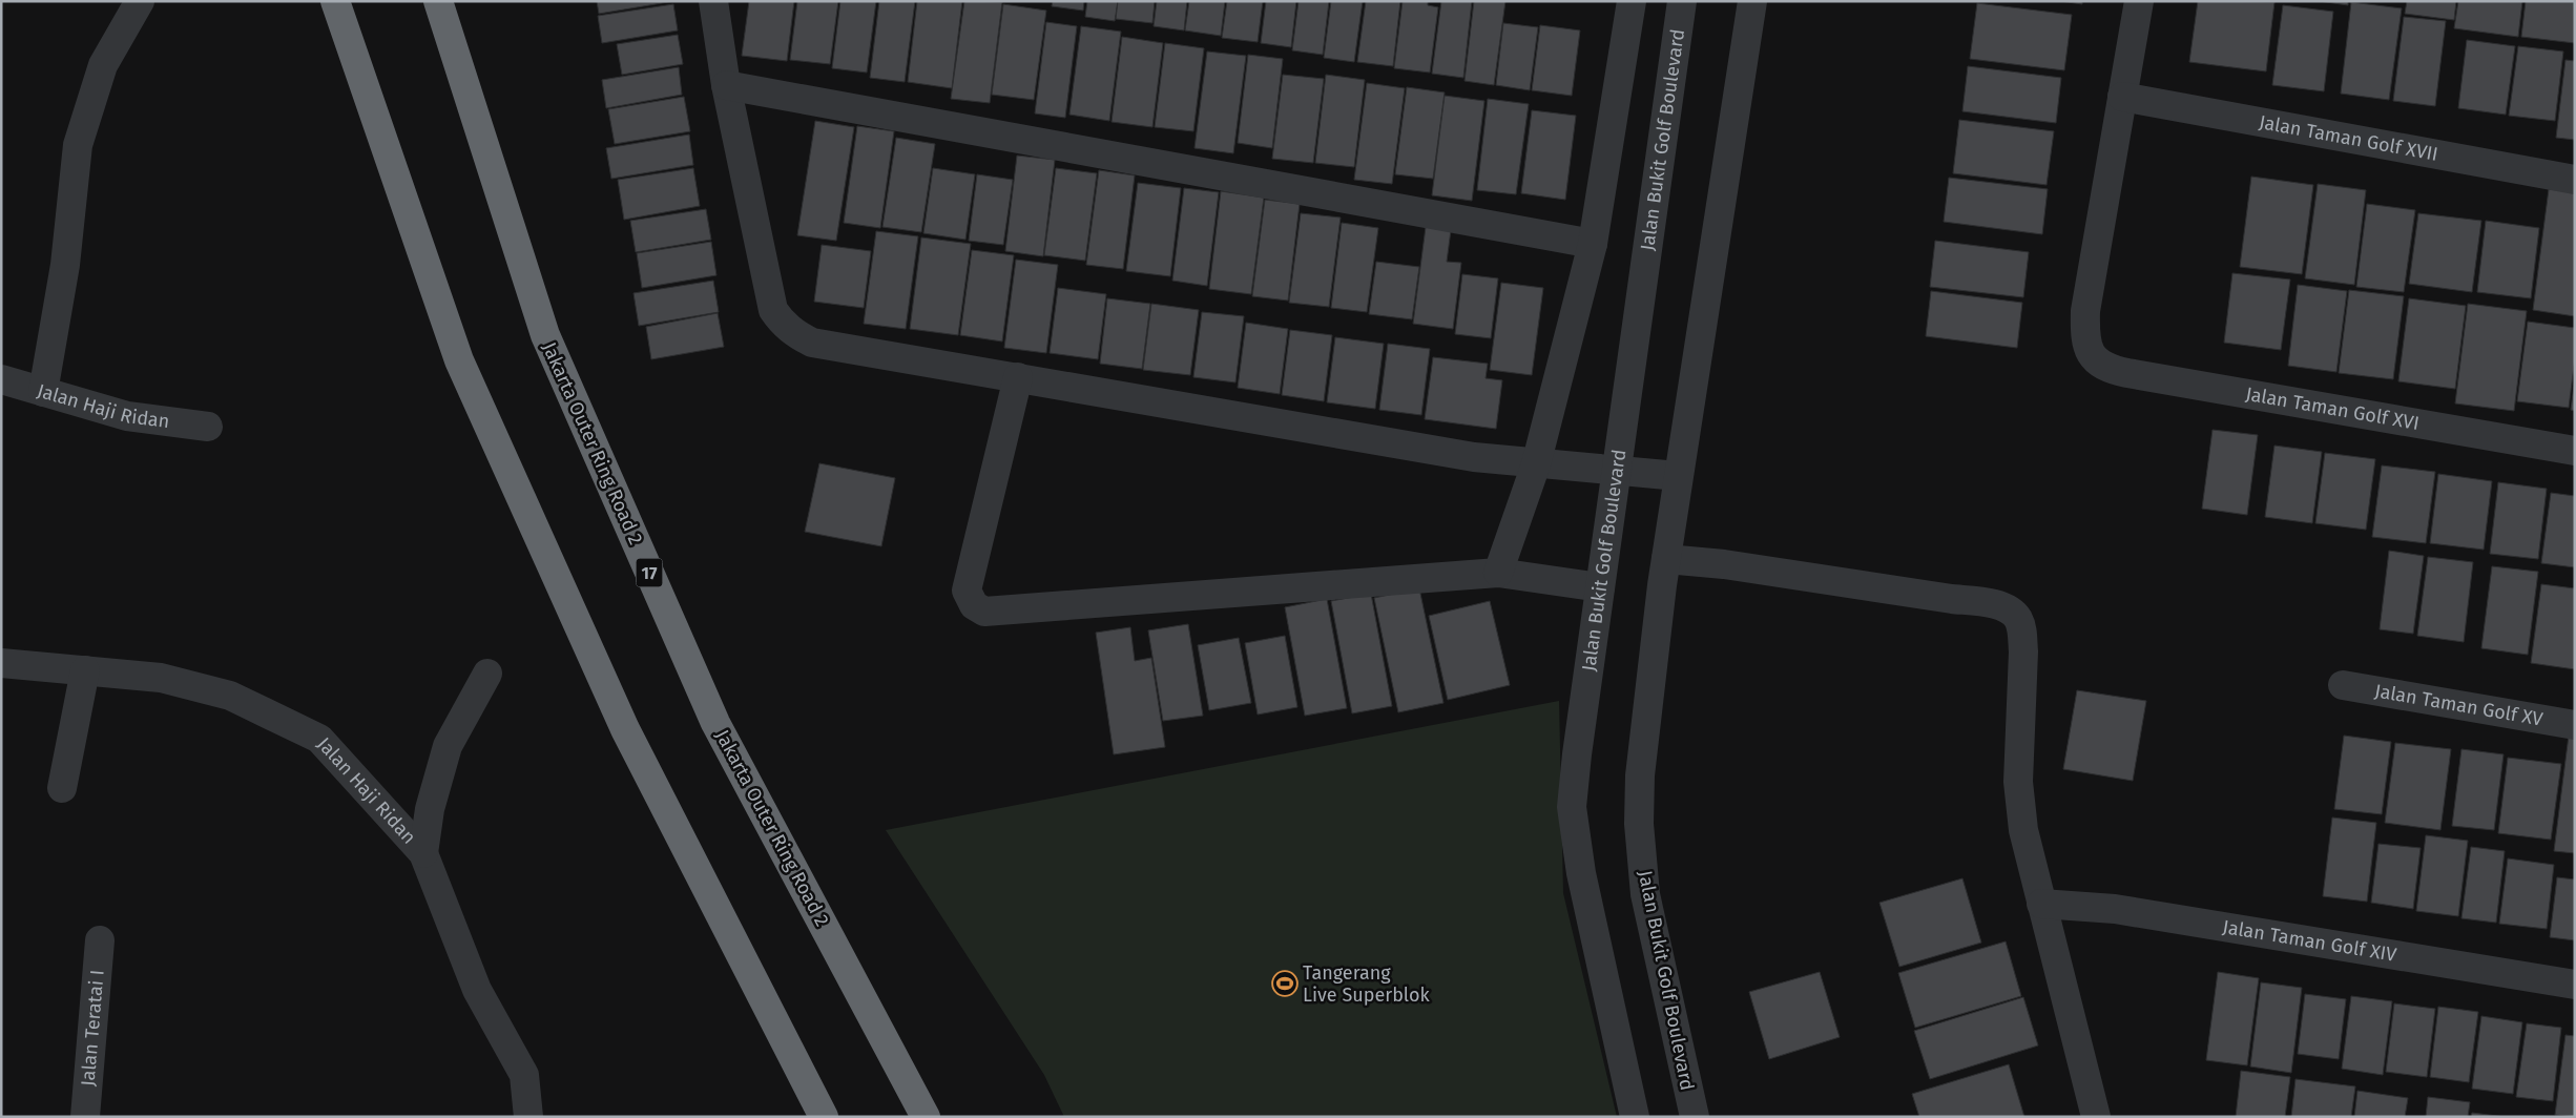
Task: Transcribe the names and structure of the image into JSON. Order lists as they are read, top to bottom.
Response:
{
  "streets": {
    "highway": ["Jakarta Outer Ring Road 2", "17"],
    "street": [
      "Jalan Bukit Golf Boulevard",
      "Jalan Taman Golf XVII",
      "Jalan Haji Ridan",
      "Jalan Taman Golf XVI",
      "Jalan Taman Golf XV",
      "Jalan Taman Golf XIV",
      "Jalan Teratai I"
    ]
  },
  "crossings": [
    ["Jalan Taman Golf XVII", "Jalan Taman Golf XVI"]
  ],
  "places": {
    "sports": ["Tangerang Live Superblok"]
  }
}
